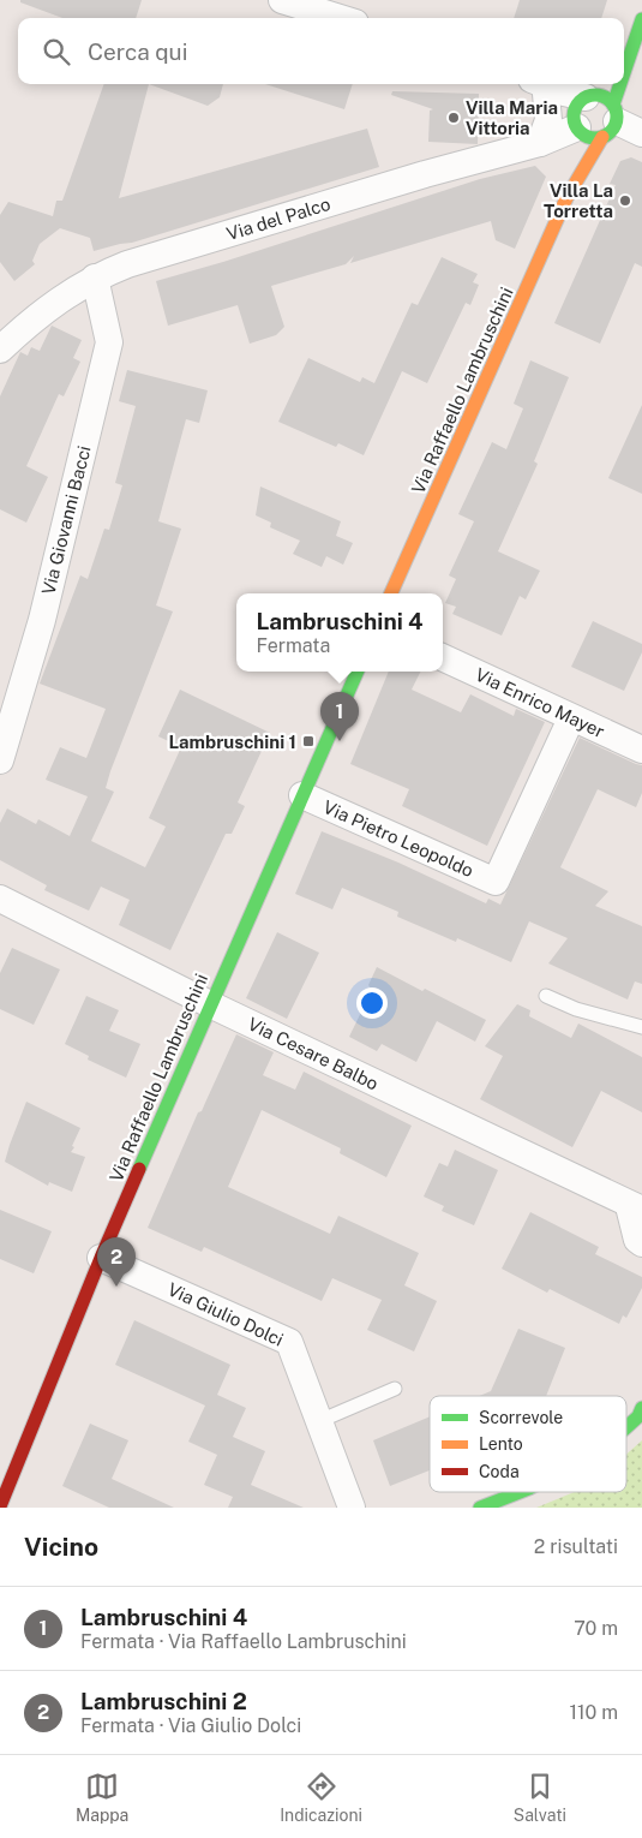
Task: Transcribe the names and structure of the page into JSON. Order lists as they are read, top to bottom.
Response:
{
  "streets": {
    "main road": ["Via Raffaello Lambruschini"],
    "street": [
      "Via del Palco",
      "Via Giovanni Bacci",
      "Via Enrico Mayer",
      "Via Pietro Leopoldo",
      "Via Cesare Balbo",
      "Via Giulio Dolci"
    ]
  },
  "crossings": [
    ["Via del Palco", "Via Giovanni Bacci"],
    ["Via Raffaello Lambruschini", "Via Pietro Leopoldo"],
    ["Via Raffaello Lambruschini", "Via Cesare Balbo"],
    ["Via Raffaello Lambruschini", "Via Giulio Dolci"],
    ["Via Enrico Mayer", "Via Pietro Leopoldo"]
  ],
  "places": {
    "other": ["Villa Maria Vittoria", "Villa La Torretta"],
    "transit": ["Lambruschini 1"]
  },
  "legend": ["Scorrevole", "Lento", "Coda"],
  "page": {
    "search": "Cerca qui",
    "popup": ["Lambruschini 4", "Fermata"],
    "pins": ["1", "2"],
    "heading": ["Vicino", "2 risultati"],
    "list": [
      {
        "mark": "1",
        "name": "Lambruschini 4",
        "note": "Fermata · Via Raffaello Lambruschini",
        "value": "70 m"
      },
      {
        "mark": "2",
        "name": "Lambruschini 2",
        "note": "Fermata · Via Giulio Dolci",
        "value": "110 m"
      }
    ],
    "nav": ["Mappa", "Indicazioni", "Salvati"]
  }
}
